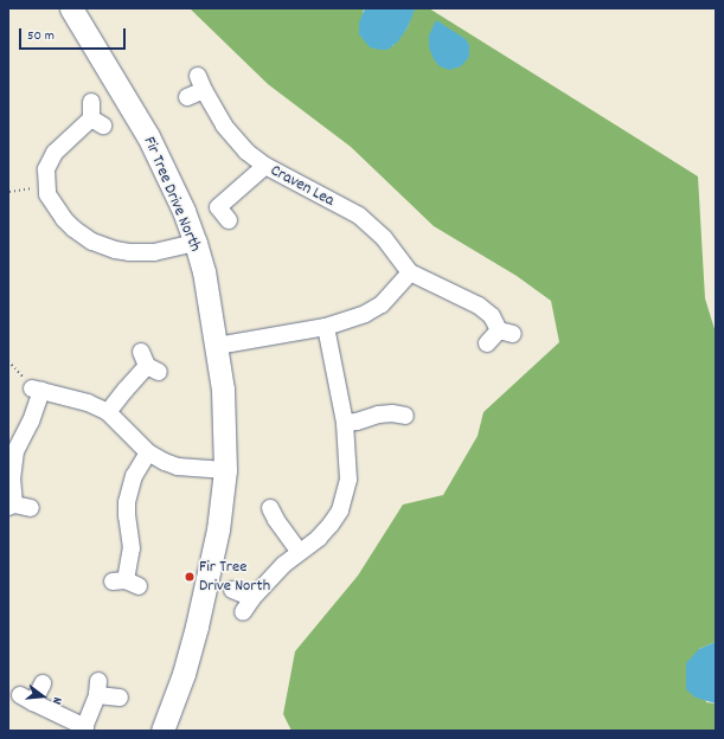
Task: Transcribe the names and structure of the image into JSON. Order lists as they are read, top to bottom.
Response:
{
  "streets": {
    "street": ["Craven Lea", "Fir Tree Drive North"]
  },
  "places": ["Fir Tree Drive North"],
  "scale_bar": "50 m",
  "north": "right"
}
